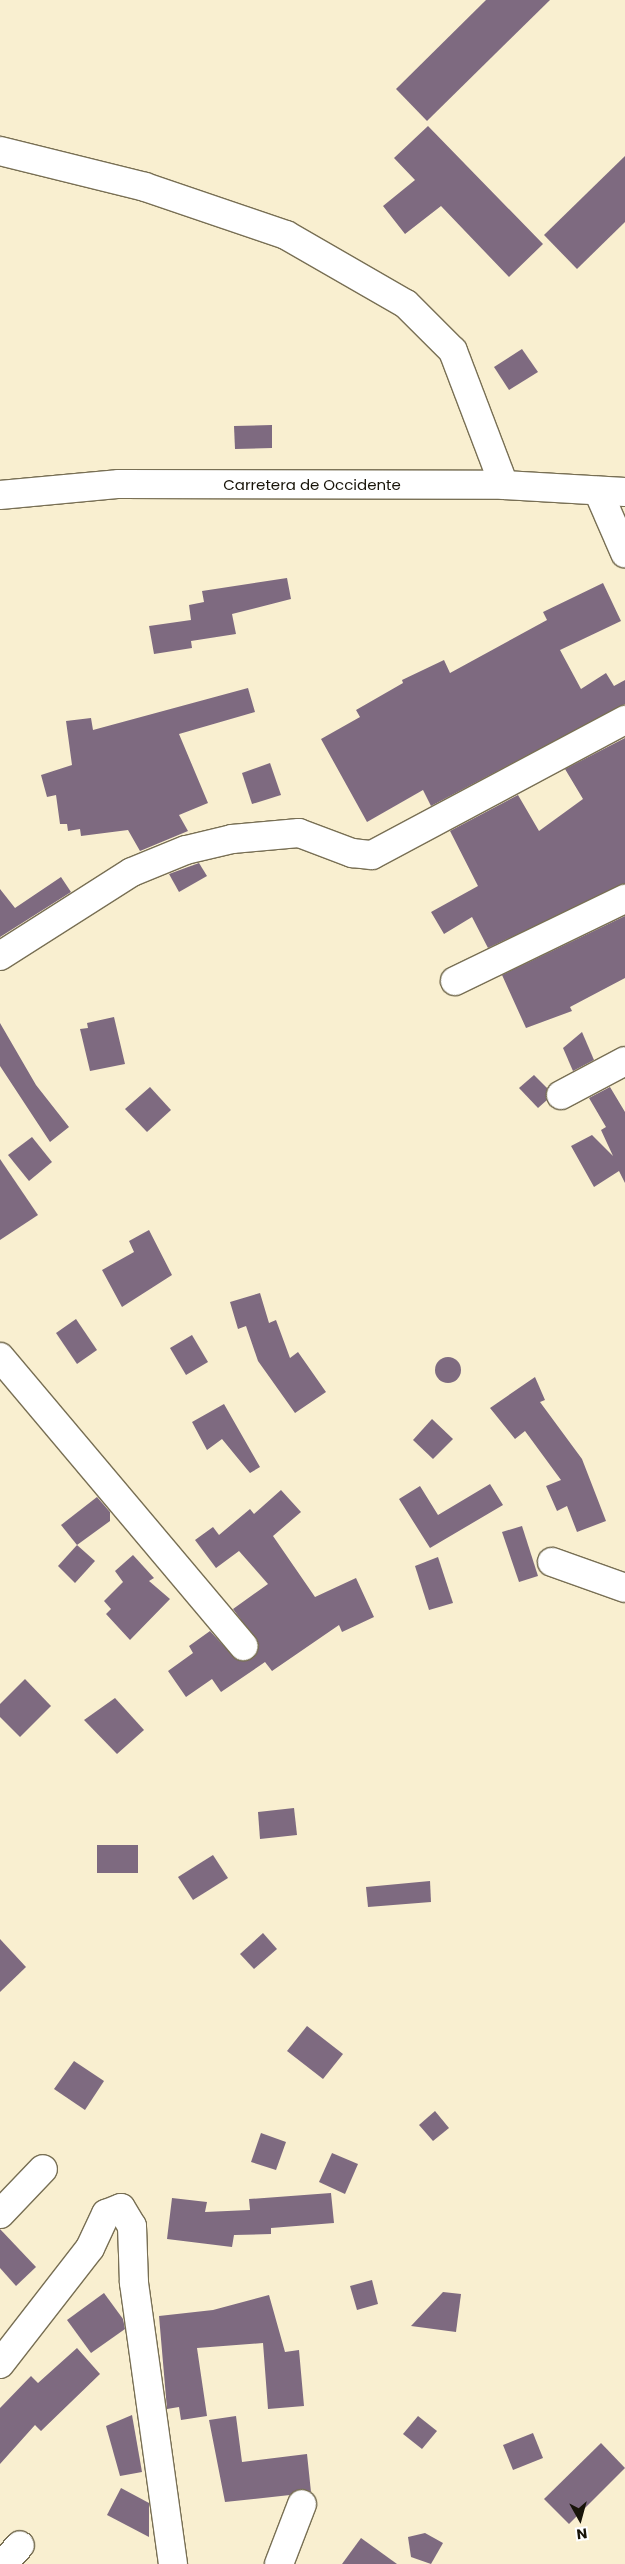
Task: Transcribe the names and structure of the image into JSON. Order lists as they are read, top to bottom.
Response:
{
  "streets": {
    "street": ["Carretera de Occidente"]
  },
  "north": "bottom"
}
